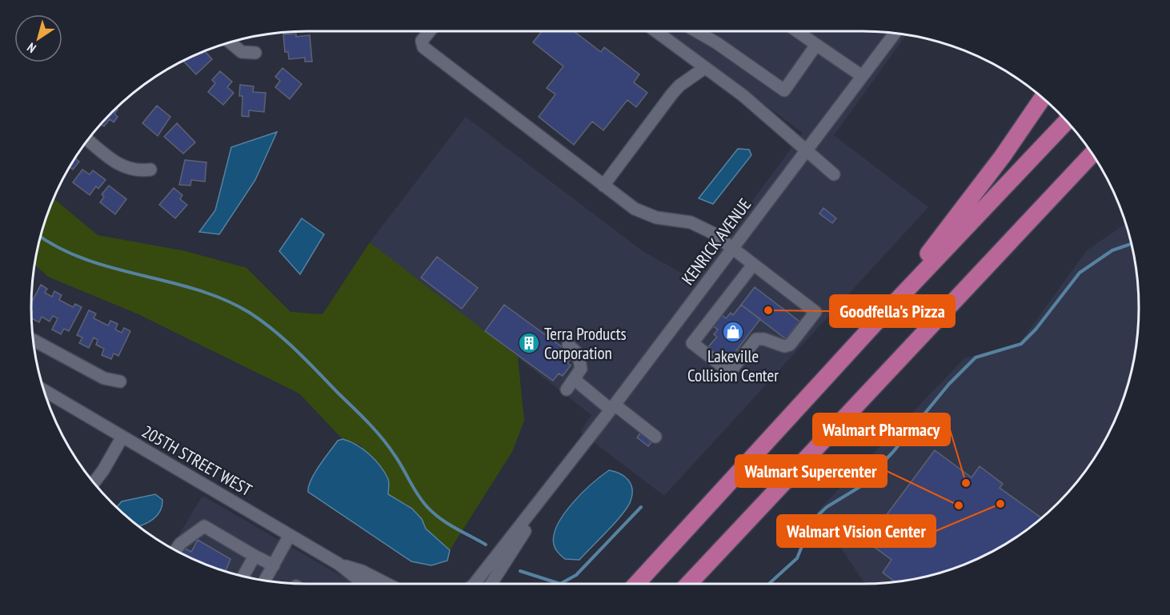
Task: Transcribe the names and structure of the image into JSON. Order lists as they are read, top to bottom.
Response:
{
  "streets": {
    "street": ["KENRICK AVENUE", "205TH STREET WEST"]
  },
  "places": {
    "other": [
      "Goodfella's Pizza",
      "Walmart Pharmacy",
      "Walmart Vision Center",
      "Walmart Supercenter"
    ],
    "shop": ["Lakeville Collision Center"],
    "building": ["Terra Products Corporation"]
  },
  "north": "bottom left"
}
